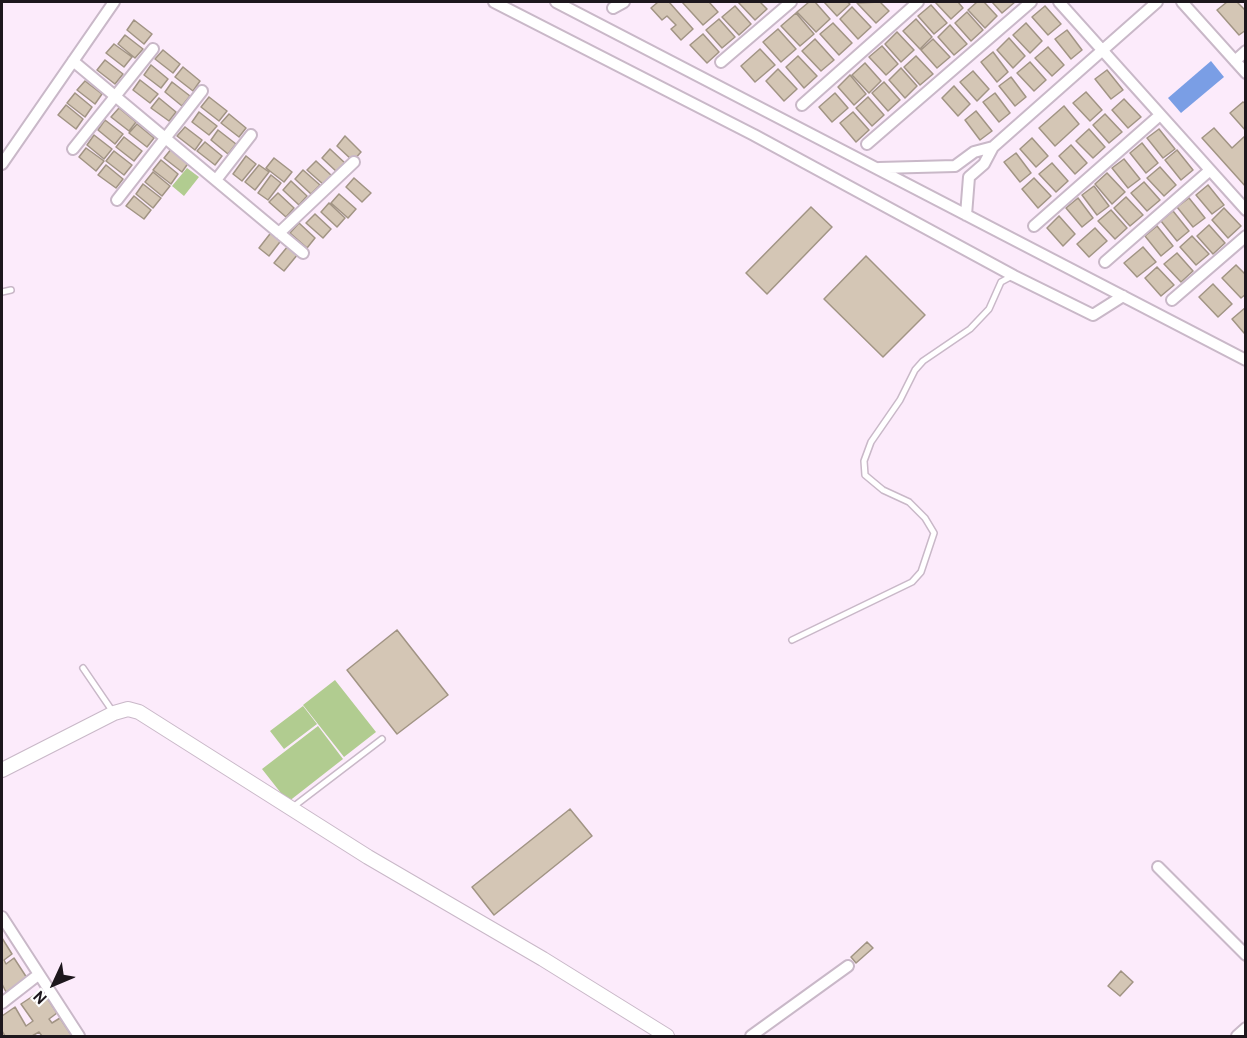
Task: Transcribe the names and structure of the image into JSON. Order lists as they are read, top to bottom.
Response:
{
  "north": "bottom left"
}
